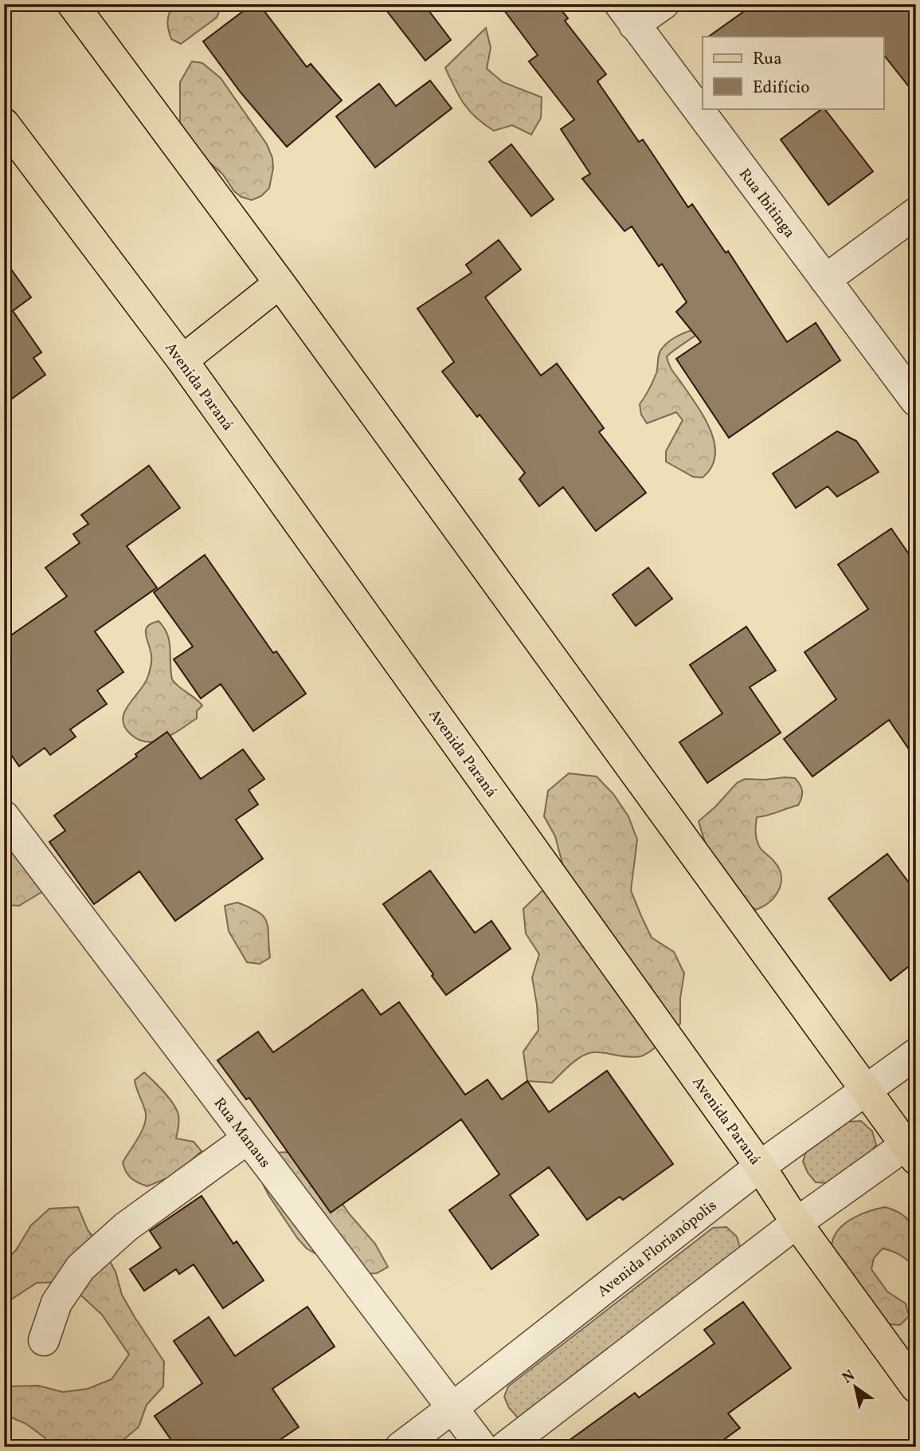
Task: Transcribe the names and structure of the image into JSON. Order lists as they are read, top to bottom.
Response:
{
  "streets": {
    "main road": ["Avenida Paraná"],
    "street": ["Rua Ibitinga", "Rua Manaus", "Avenida Florianópolis"]
  },
  "crossings": [
    ["Avenida Paraná", "Avenida Florianópolis"],
    ["Rua Manaus", "Avenida Florianópolis"]
  ],
  "legend": ["Rua", "Edifício"],
  "north": "top left"
}
